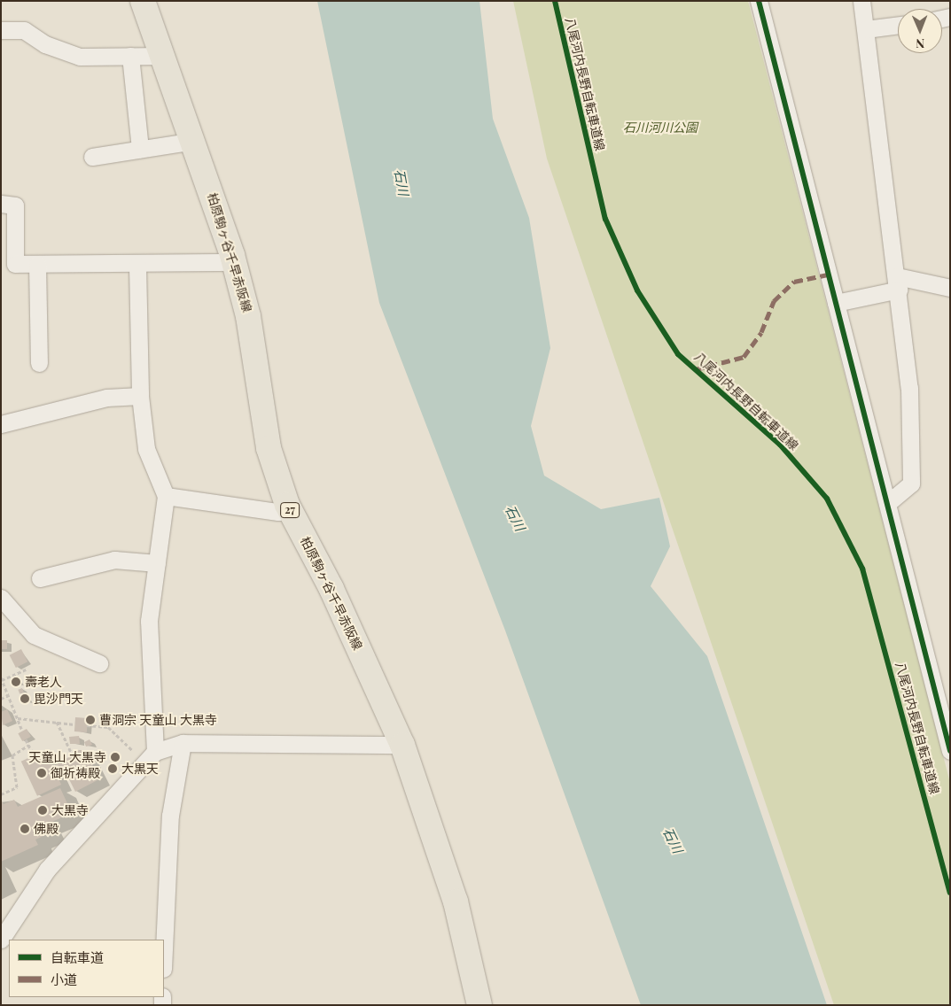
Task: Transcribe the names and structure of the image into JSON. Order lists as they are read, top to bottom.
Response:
{
  "streets": {
    "main road": ["柏原駒ヶ谷千早赤阪線", "27"],
    "cycle path": ["八尾河内長野自転車道線"]
  },
  "water": ["石川"],
  "parks": ["石川河川公園"],
  "places": [
    "壽老人",
    "毘沙門天",
    "曹洞宗 天童山 大黒寺",
    "天童山 大黒寺",
    "大黒天",
    "御祈祷殿",
    "大黒寺",
    "佛殿"
  ],
  "legend": ["自転車道", "小道"],
  "north": "bottom"
}
